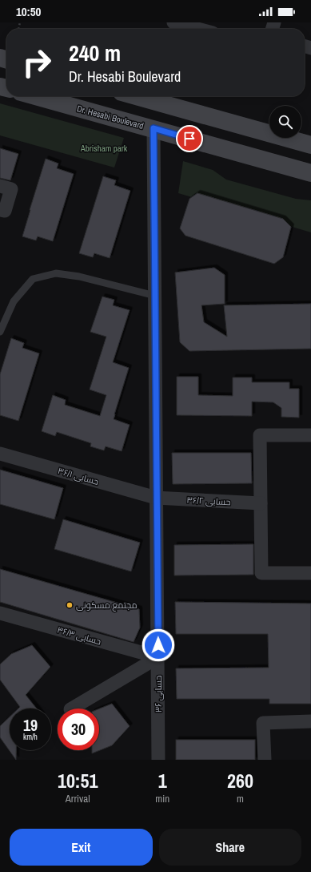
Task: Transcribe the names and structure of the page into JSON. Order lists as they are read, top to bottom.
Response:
{
  "streets": {
    "main road": ["Dr. Hesabi Boulevard"],
    "street": [
      "حسابی ۳۶/۱",
      "حسابی ۳۶/۲",
      "حسابی ۳۶/۳",
      "حسابی ۳۶"
    ]
  },
  "crossings": [
    ["Dr. Hesabi Boulevard", "حسابی ۳۶"],
    ["حسابی ۳۶/۱", "حسابی ۳۶/۲"],
    ["حسابی ۳۶/۱", "حسابی ۳۶"],
    ["حسابی ۳۶/۲", "حسابی ۳۶"],
    ["حسابی ۳۶/۳", "حسابی ۳۶"]
  ],
  "parks": ["Abrisham park"],
  "places": ["مجتمع مسکونی"],
  "page": {
    "status": "10:50",
    "turn": ["240 m", "Dr. Hesabi Boulevard"],
    "speed": "19 km/h",
    "limit": "30",
    "eta": [
      "10:51",
      "Arrival",
      "1",
      "min",
      "260",
      "m"
    ],
    "buttons": ["Exit", "Share"]
  }
}
